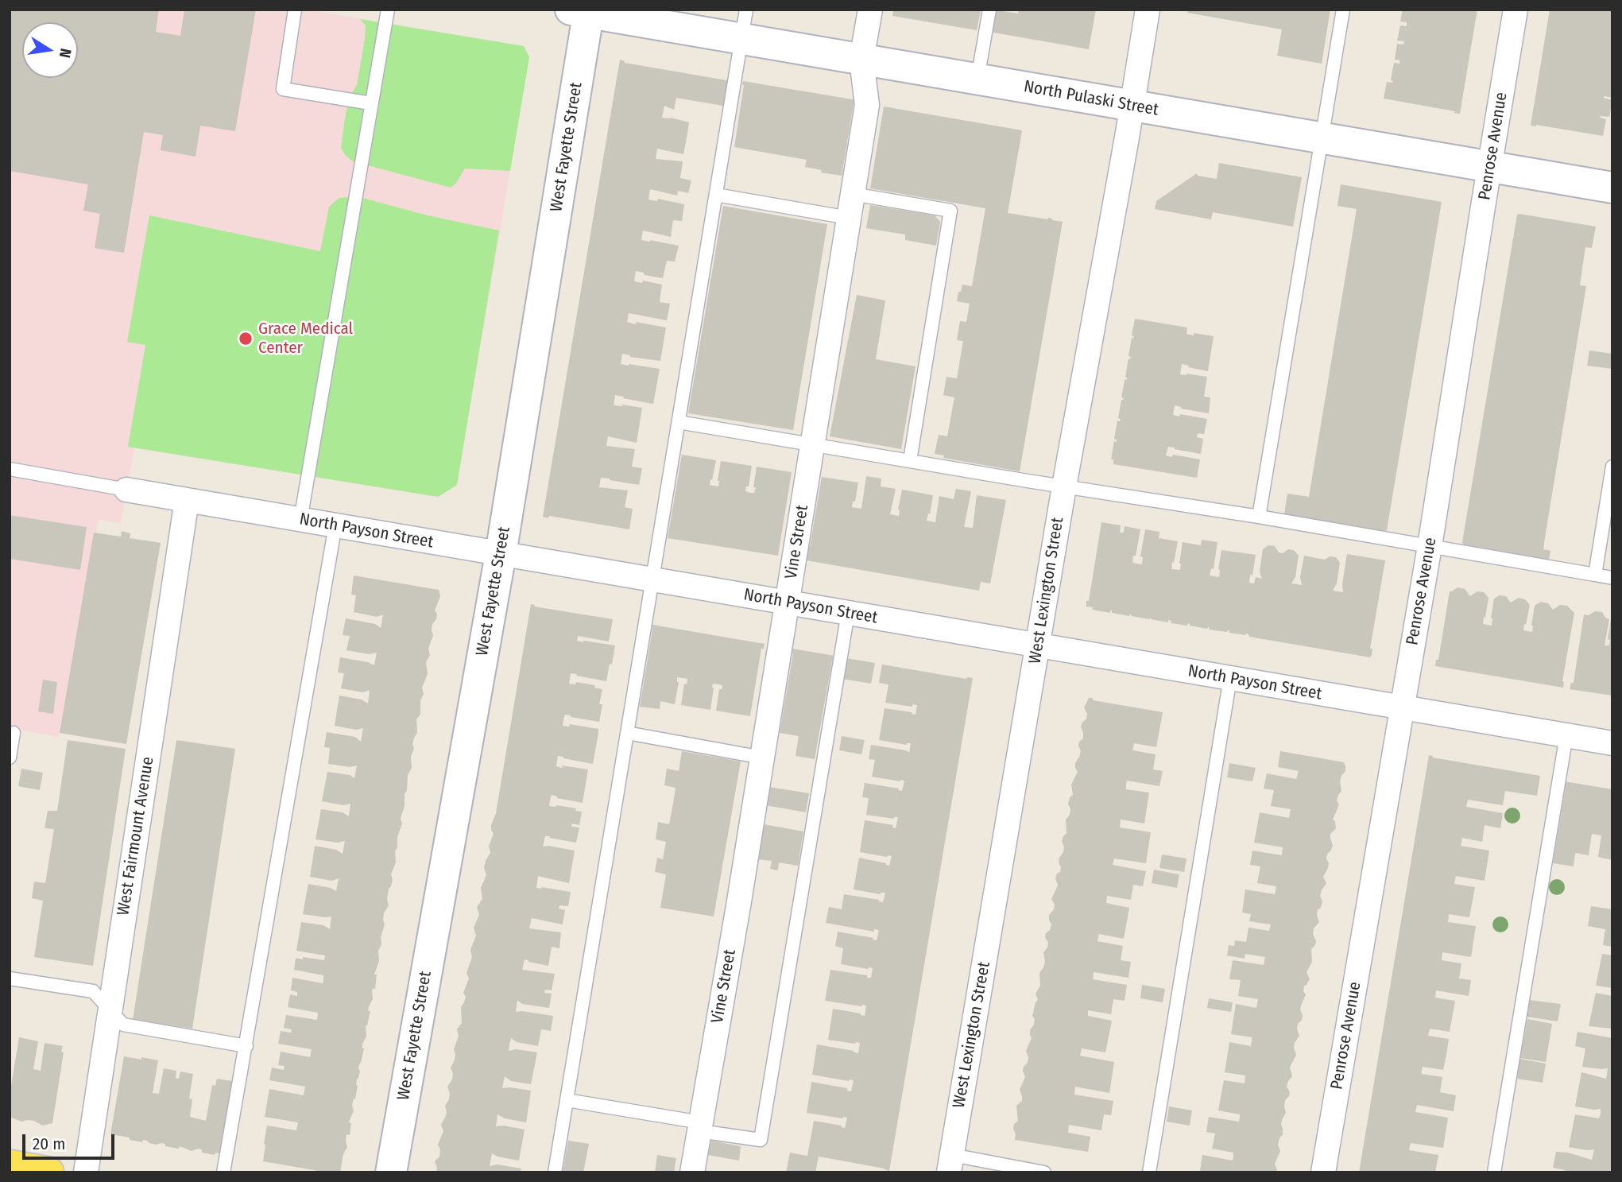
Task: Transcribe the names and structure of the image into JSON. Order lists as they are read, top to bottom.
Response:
{
  "streets": {
    "street": [
      "North Pulaski Street",
      "Penrose Avenue",
      "West Fayette Street",
      "North Payson Street",
      "Vine Street",
      "West Lexington Street",
      "West Fairmount Avenue"
    ]
  },
  "crossings": [
    ["North Pulaski Street", "Penrose Avenue"],
    ["North Pulaski Street", "West Fayette Street"],
    ["North Pulaski Street", "Vine Street"],
    ["North Pulaski Street", "West Lexington Street"],
    ["Penrose Avenue", "North Payson Street"],
    ["West Fayette Street", "North Payson Street"],
    ["North Payson Street", "Vine Street"],
    ["North Payson Street", "West Lexington Street"],
    ["North Payson Street", "West Fairmount Avenue"]
  ],
  "places": ["Grace Medical Center"],
  "scale_bar": "20 m",
  "north": "right"
}
